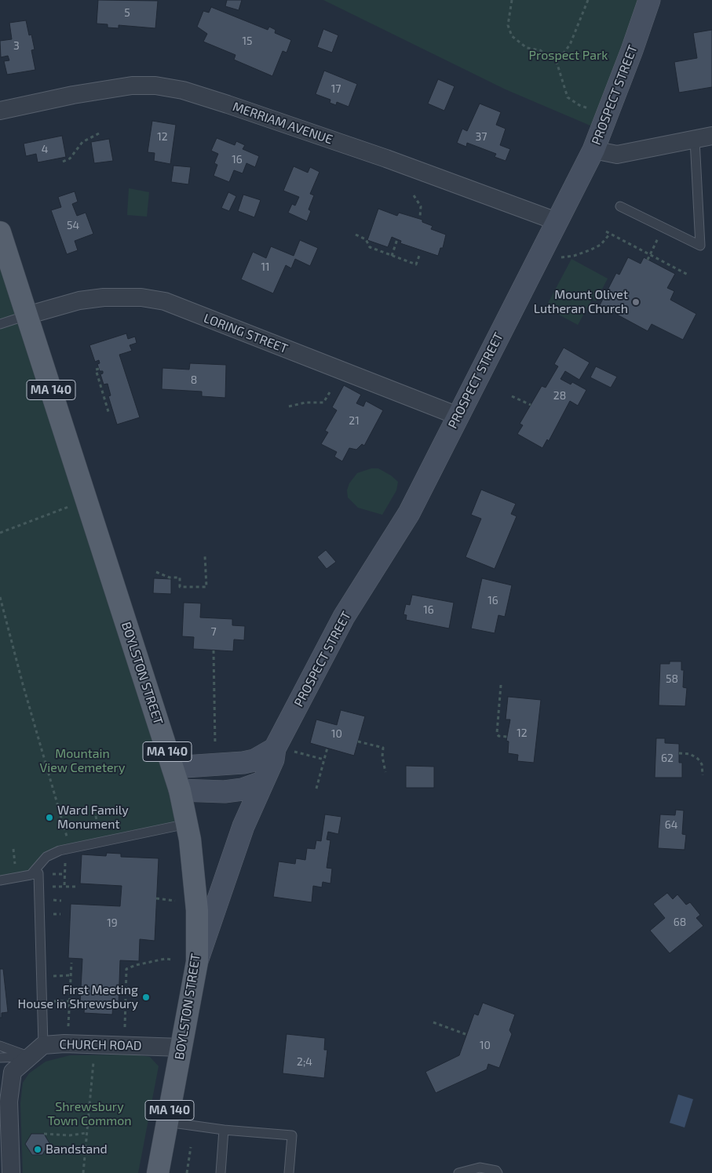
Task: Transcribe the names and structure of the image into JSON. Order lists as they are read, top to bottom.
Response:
{
  "streets": {
    "main road": ["MA 140", "BOYLSTON STREET"],
    "street": [
      "PROSPECT STREET",
      "MERRIAM AVENUE",
      "LORING STREET",
      "CHURCH ROAD"
    ]
  },
  "crossings": [
    ["PROSPECT STREET", "MERRIAM AVENUE"],
    ["PROSPECT STREET", "LORING STREET"],
    ["PROSPECT STREET", "BOYLSTON STREET"],
    ["LORING STREET", "BOYLSTON STREET"],
    ["BOYLSTON STREET", "CHURCH ROAD"]
  ],
  "parks": ["Prospect Park", "Mountain View Cemetery", "Shrewsbury Town Common"],
  "places": [
    "Mount Olivet Lutheran Church",
    "Ward Family Monument",
    "First Meeting House in Shrewsbury",
    "Bandstand"
  ],
  "house_numbers": [
    "5",
    "15",
    "3",
    "17",
    "12",
    "37",
    "4",
    "16",
    "54",
    "11",
    "8",
    "28",
    "21",
    "16",
    "16",
    "7",
    "58",
    "12",
    "10",
    "62",
    "64",
    "68",
    "19",
    "10",
    "2;4"
  ]
}
